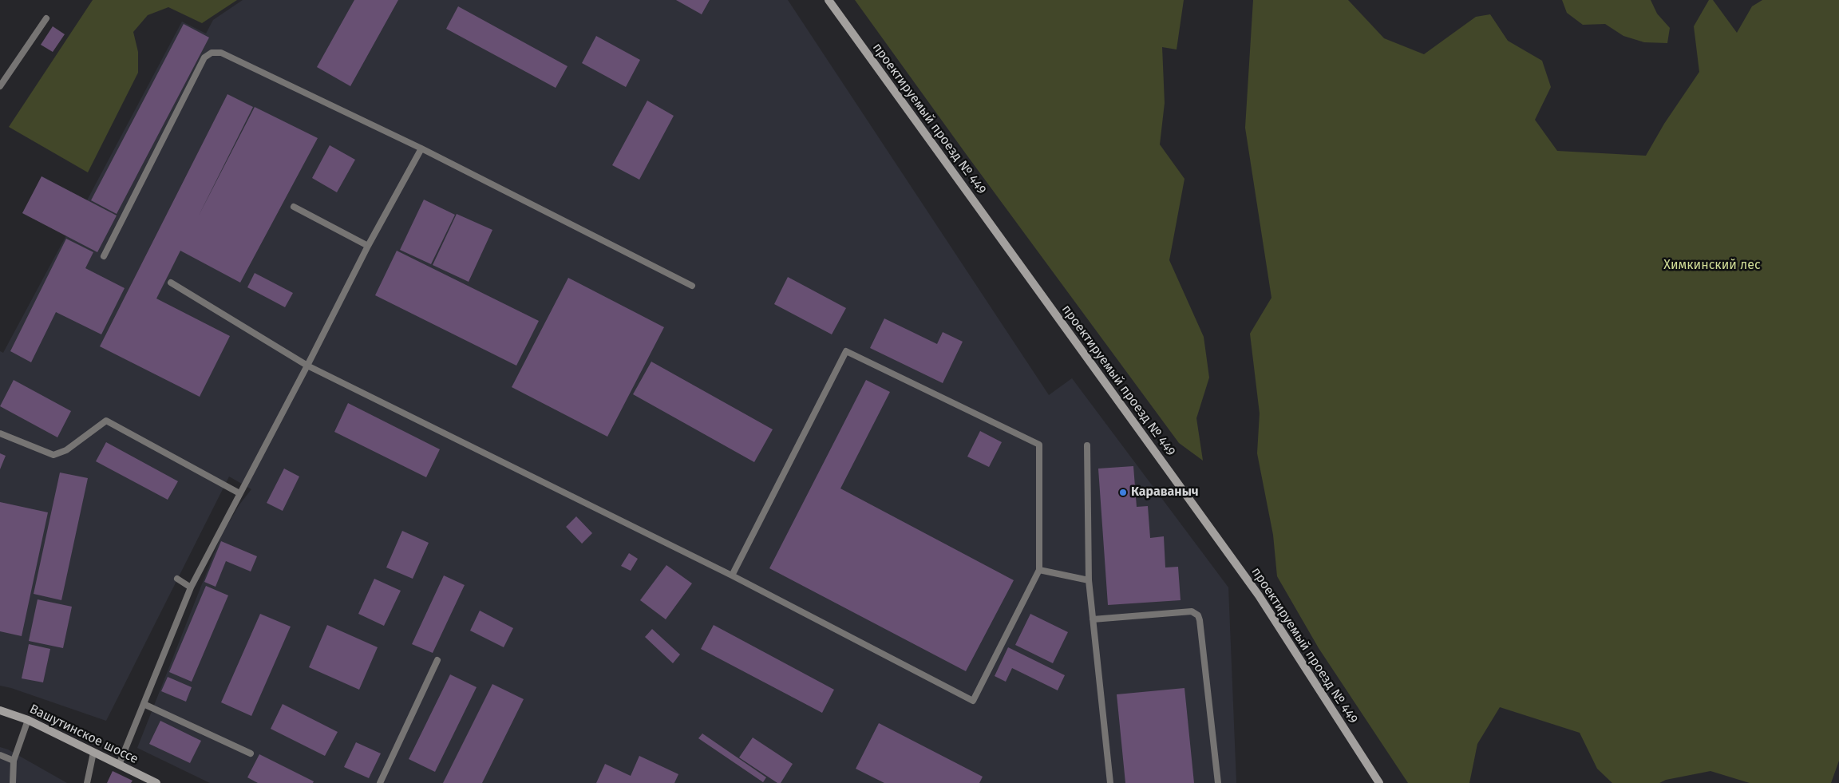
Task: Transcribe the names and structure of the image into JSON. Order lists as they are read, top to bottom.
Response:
{
  "streets": {
    "street": ["проектируемый проезд № 449", "Вашутинское шоссе"]
  },
  "parks": ["Химкинский лес"],
  "places": ["Караваныч"]
}
